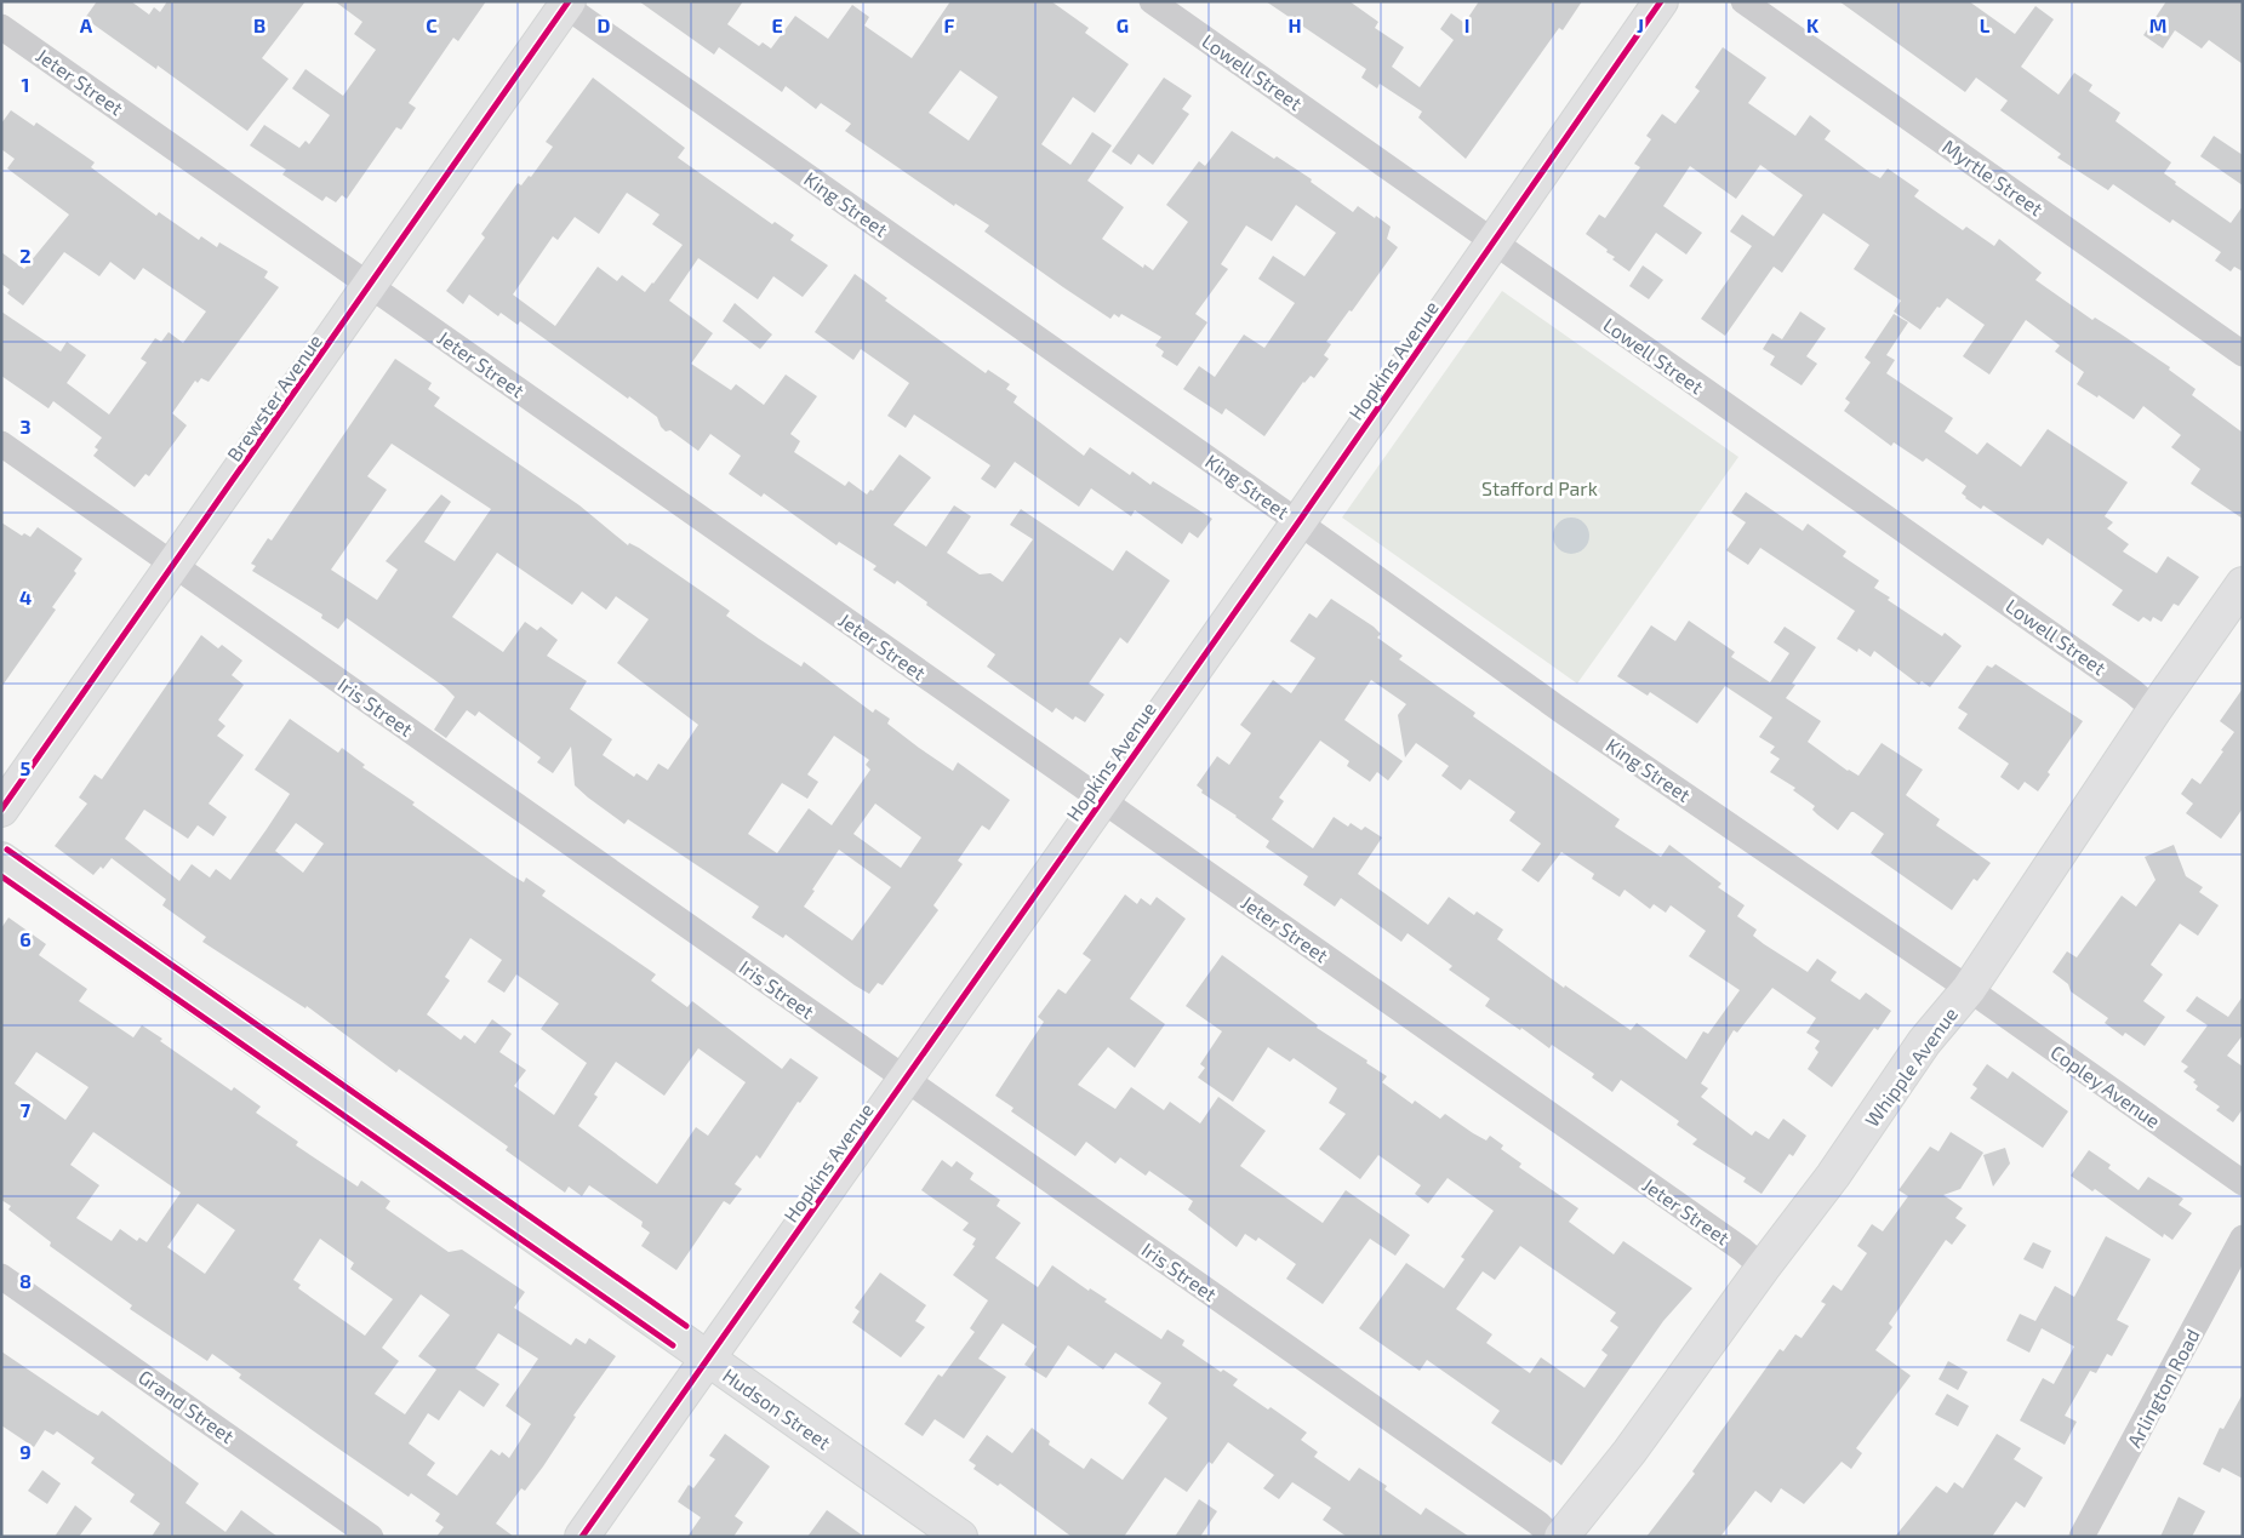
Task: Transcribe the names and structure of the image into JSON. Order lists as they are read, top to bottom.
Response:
{
  "streets": {
    "street": [
      "Lowell Street",
      "Jeter Street",
      "Myrtle Street",
      "King Street",
      "Hopkins Avenue",
      "Brewster Avenue",
      "Iris Street",
      "Whipple Avenue",
      "Copley Avenue",
      "Arlington Road",
      "Grand Street",
      "Hudson Street"
    ]
  },
  "crossings": [
    ["Lowell Street", "Hopkins Avenue"],
    ["Lowell Street", "Whipple Avenue"],
    ["Jeter Street", "Hopkins Avenue"],
    ["Jeter Street", "Brewster Avenue"],
    ["Jeter Street", "Whipple Avenue"],
    ["King Street", "Hopkins Avenue"],
    ["King Street", "Brewster Avenue"],
    ["King Street", "Whipple Avenue"],
    ["King Street", "Copley Avenue"],
    ["Hopkins Avenue", "Iris Street"],
    ["Hopkins Avenue", "Hudson Street"],
    ["Brewster Avenue", "Iris Street"],
    ["Whipple Avenue", "Copley Avenue"]
  ],
  "parks": ["Stafford Park"],
  "grid": {
    "columns": [
      "A",
      "B",
      "C",
      "D",
      "E",
      "F",
      "G",
      "H",
      "I",
      "J",
      "K",
      "L",
      "M"
    ],
    "rows": [
      "1",
      "2",
      "3",
      "4",
      "5",
      "6",
      "7",
      "8",
      "9"
    ]
  }
}
